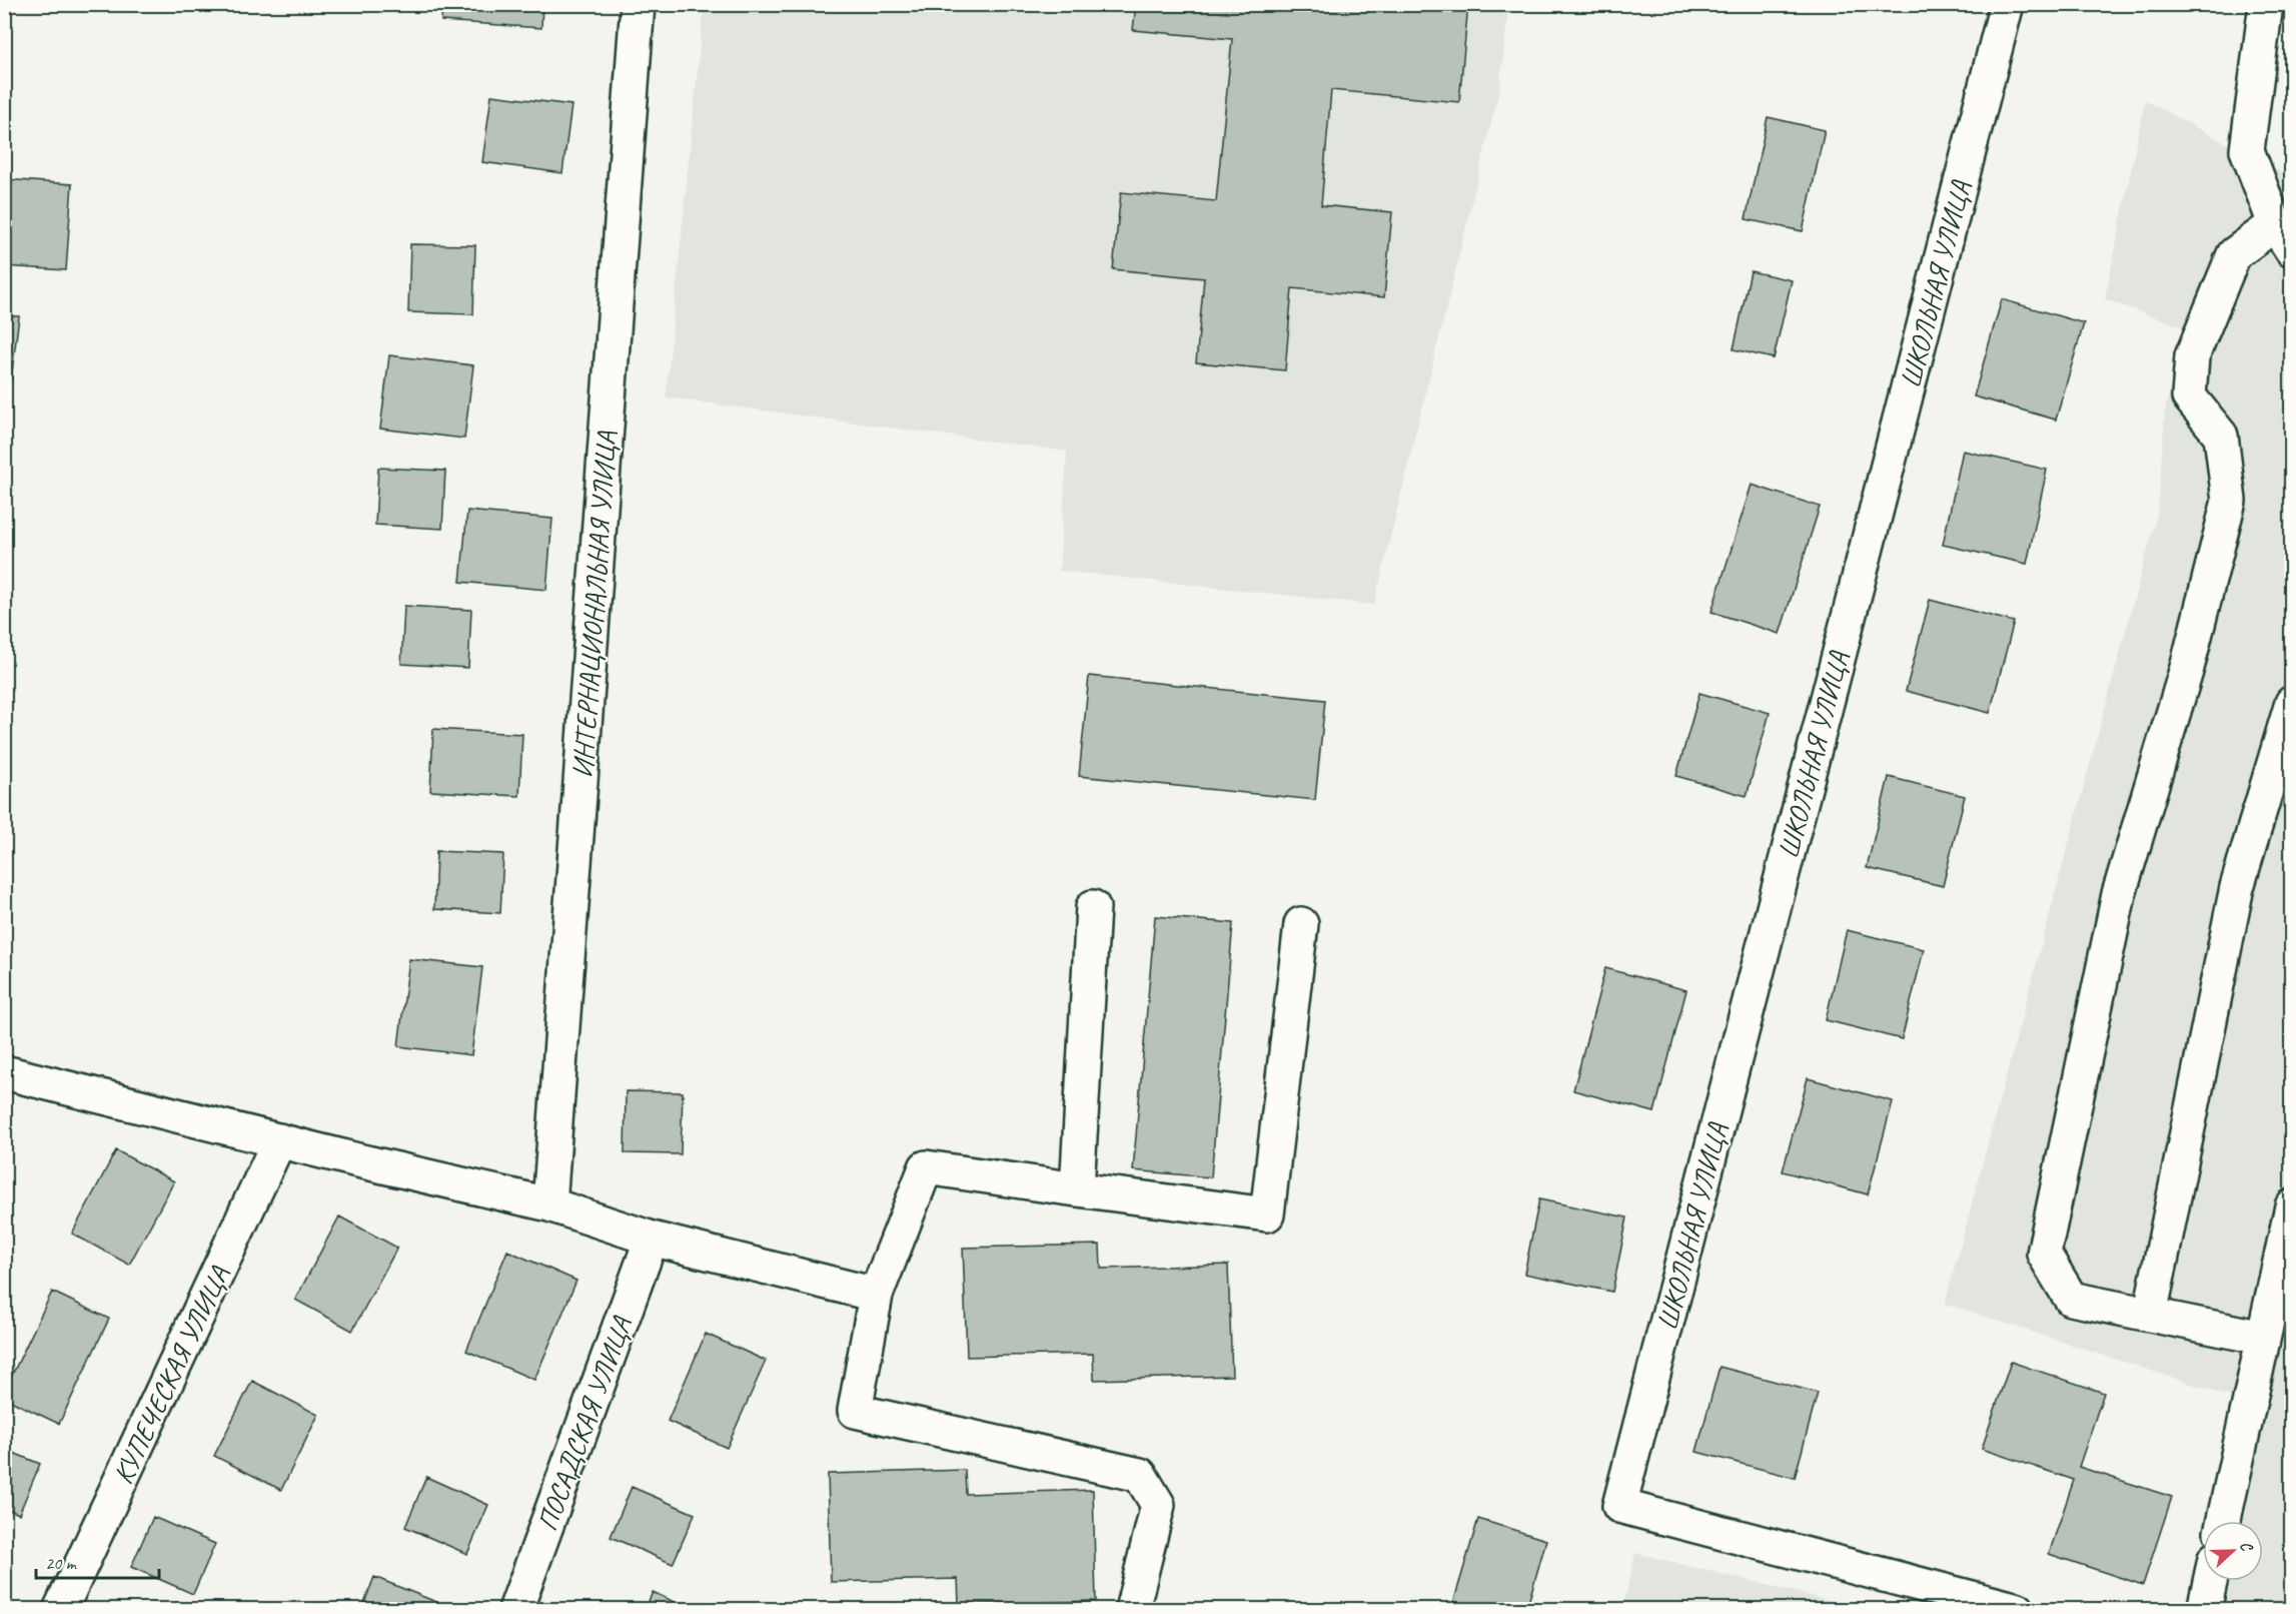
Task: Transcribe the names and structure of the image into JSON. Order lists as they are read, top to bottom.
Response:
{
  "streets": {
    "street": [
      "ШКОЛЬНАЯ УЛИЦА",
      "ИНТЕРНАЦИОНАЛЬНАЯ УЛИЦА",
      "КУПЕЧЕСКАЯ УЛИЦА",
      "ПОСАДСКАЯ УЛИЦА"
    ]
  },
  "scale_bar": "20 m",
  "north": "right"
}
